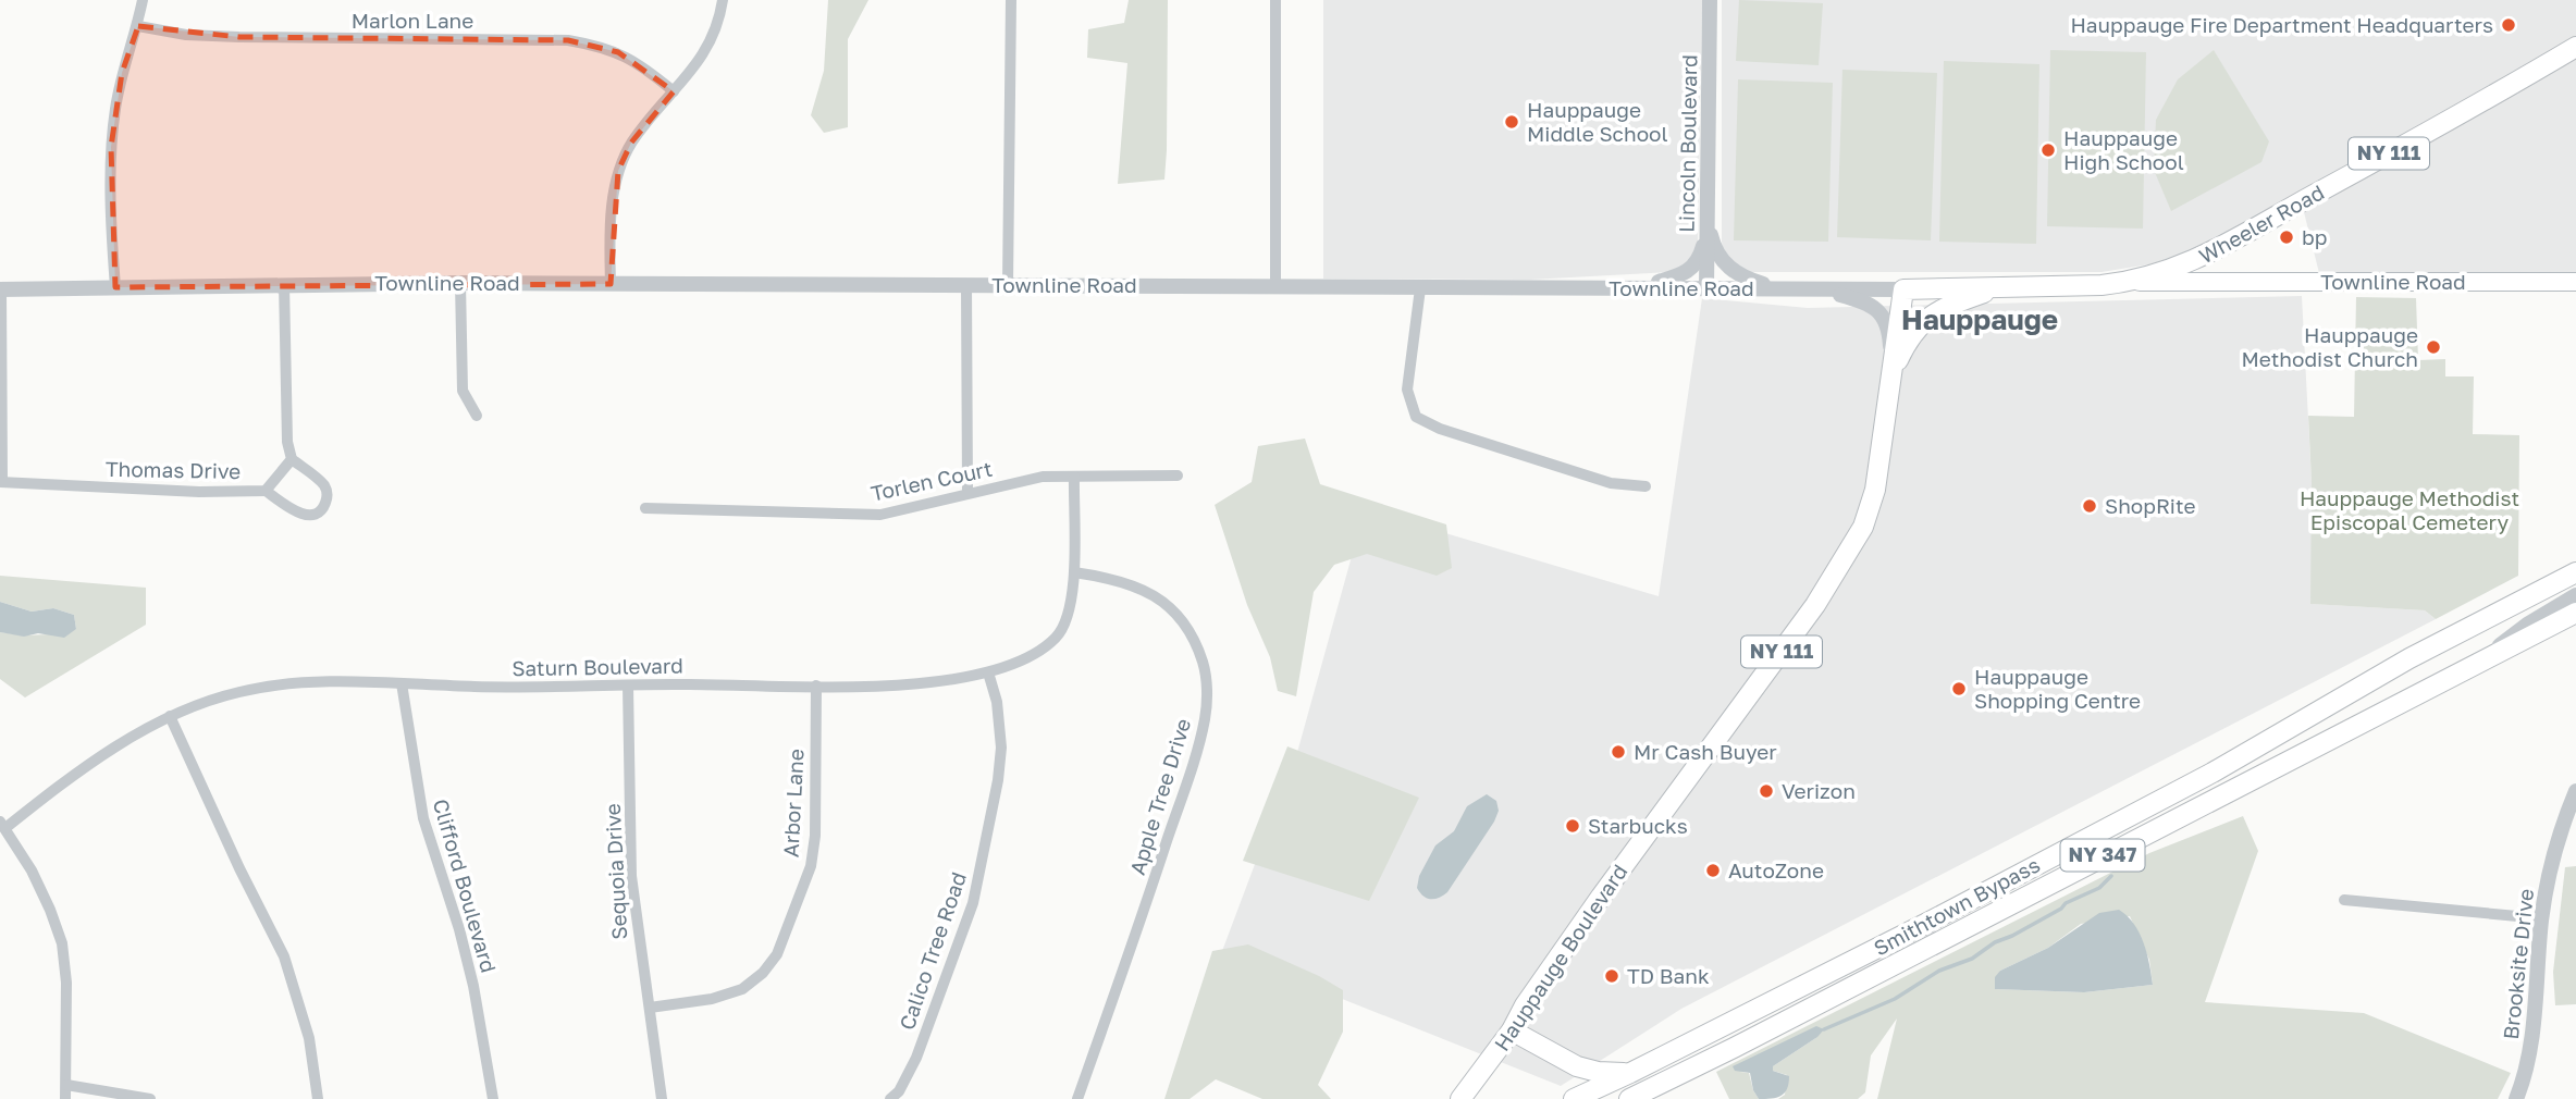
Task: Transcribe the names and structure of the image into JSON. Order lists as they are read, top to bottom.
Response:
{
  "streets": {
    "main road": [
      "NY 111",
      "Wheeler Road",
      "Townline Road",
      "NY 347",
      "Smithtown Bypass",
      "Hauppauge Boulevard"
    ],
    "street": [
      "Marlon Lane",
      "Lincoln Boulevard",
      "Thomas Drive",
      "Torlen Court",
      "Saturn Boulevard",
      "Apple Tree Drive",
      "Arbor Lane",
      "Sequoia Drive",
      "Clifford Boulevard",
      "Calico Tree Road",
      "Brooksite Drive"
    ]
  },
  "crossings": [
    ["Lincoln Boulevard", "Townline Road"],
    ["NY 111", "Townline Road"],
    ["NY 111", "Hauppauge Boulevard"],
    ["Wheeler Road", "Townline Road"],
    ["Townline Road", "Hauppauge Boulevard"],
    ["Torlen Court", "Saturn Boulevard"],
    ["Saturn Boulevard", "Apple Tree Drive"],
    ["Saturn Boulevard", "Arbor Lane"],
    ["Saturn Boulevard", "Sequoia Drive"],
    ["Saturn Boulevard", "Clifford Boulevard"],
    ["Saturn Boulevard", "Calico Tree Road"],
    ["Arbor Lane", "Sequoia Drive"]
  ],
  "districts": ["Hauppauge"],
  "parks": ["Hauppauge Methodist Episcopal Cemetery"],
  "places": [
    "Hauppauge Fire Department Headquarters",
    "Hauppauge Middle School",
    "Hauppauge High School",
    "bp",
    "Hauppauge Methodist Church",
    "ShopRite",
    "Hauppauge Shopping Centre",
    "Mr Cash Buyer",
    "Verizon",
    "Starbucks",
    "AutoZone",
    "TD Bank"
  ]
}
